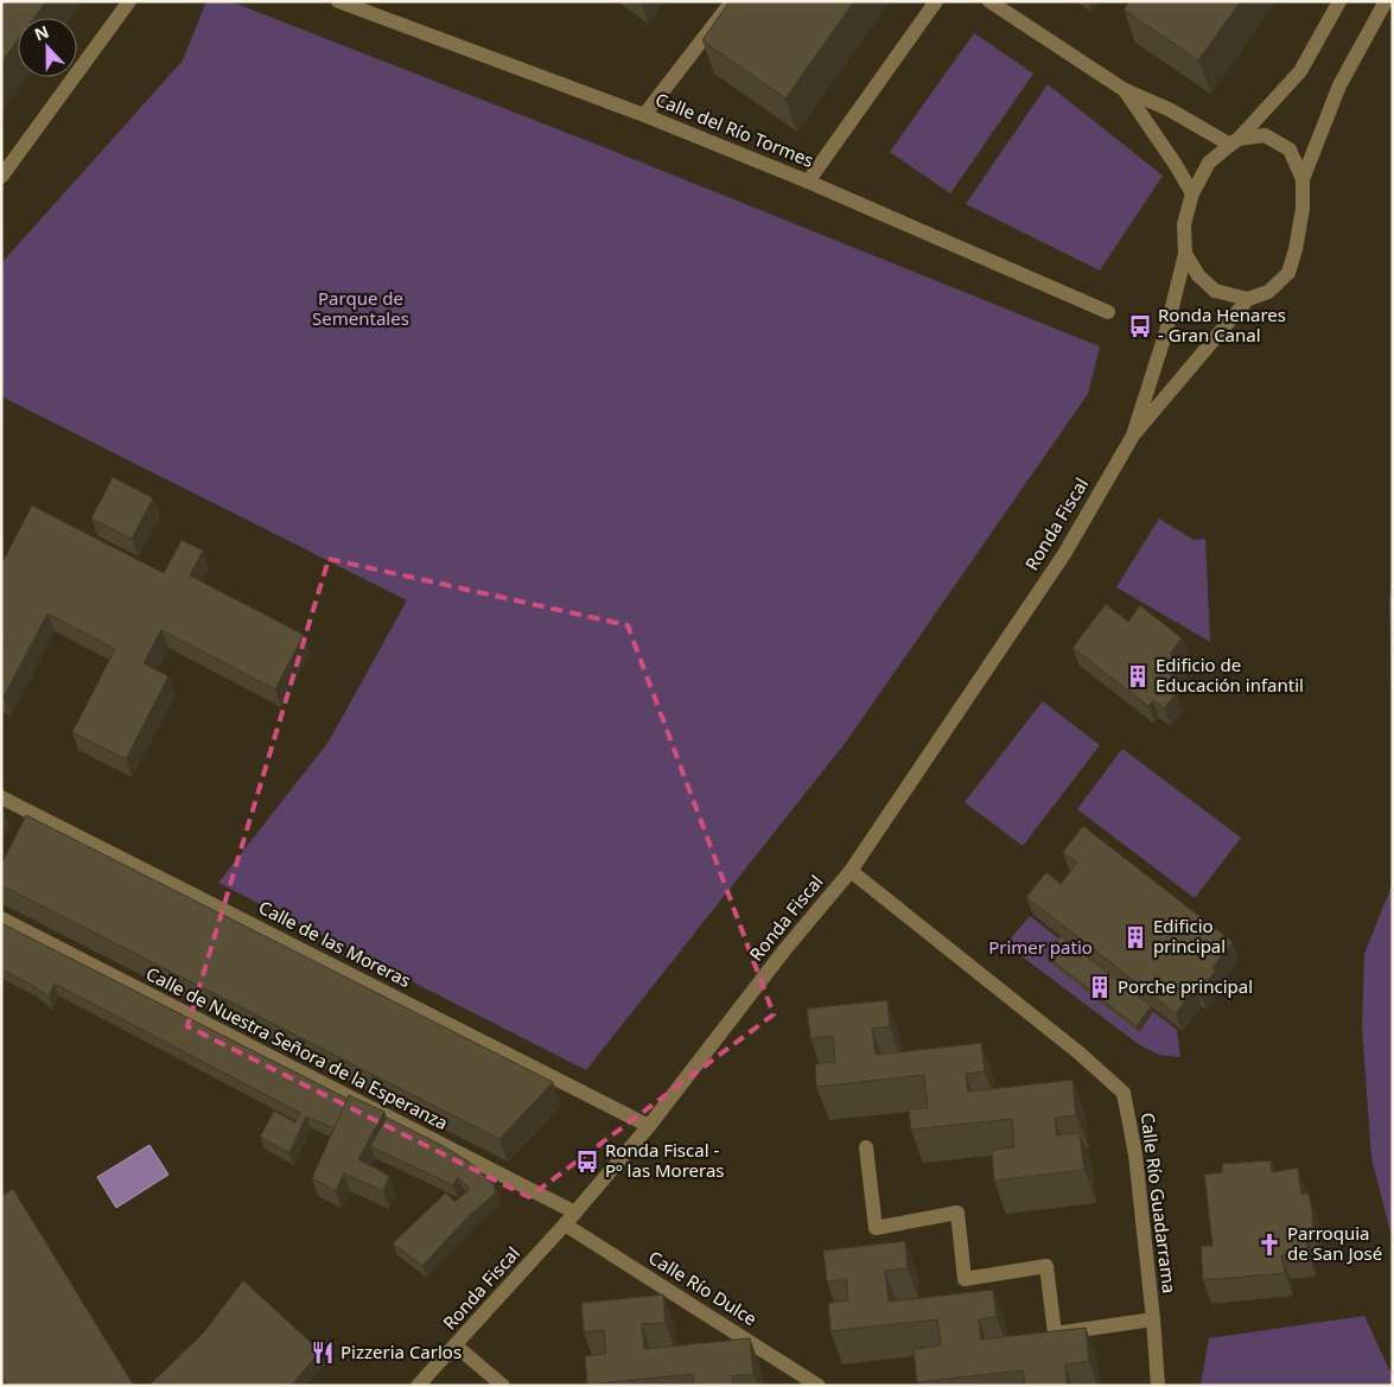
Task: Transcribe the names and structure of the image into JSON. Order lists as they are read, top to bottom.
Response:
{
  "streets": {
    "street": [
      "Calle del Río Tormes",
      "Ronda Fiscal",
      "Calle de las Moreras",
      "Calle de Nuestra Señora de la Esperanza",
      "Calle Río Guadarrama",
      "Calle Río Dulce"
    ]
  },
  "crossings": [
    ["Ronda Fiscal", "Calle de las Moreras"],
    ["Ronda Fiscal", "Calle de Nuestra Señora de la Esperanza"],
    ["Ronda Fiscal", "Calle Río Guadarrama"],
    ["Ronda Fiscal", "Calle Río Dulce"]
  ],
  "parks": ["Parque de Sementales", "Primer patio"],
  "places": {
    "bus stop": ["Ronda Henares - Gran Canal", "Ronda Fiscal - Pº las Moreras"],
    "building": ["Edificio de Educación infantil", "Edificio principal", "Porche principal"],
    "church": ["Parroquia de San José"],
    "restaurant": ["Pizzeria Carlos"]
  },
  "north": "top"
}
